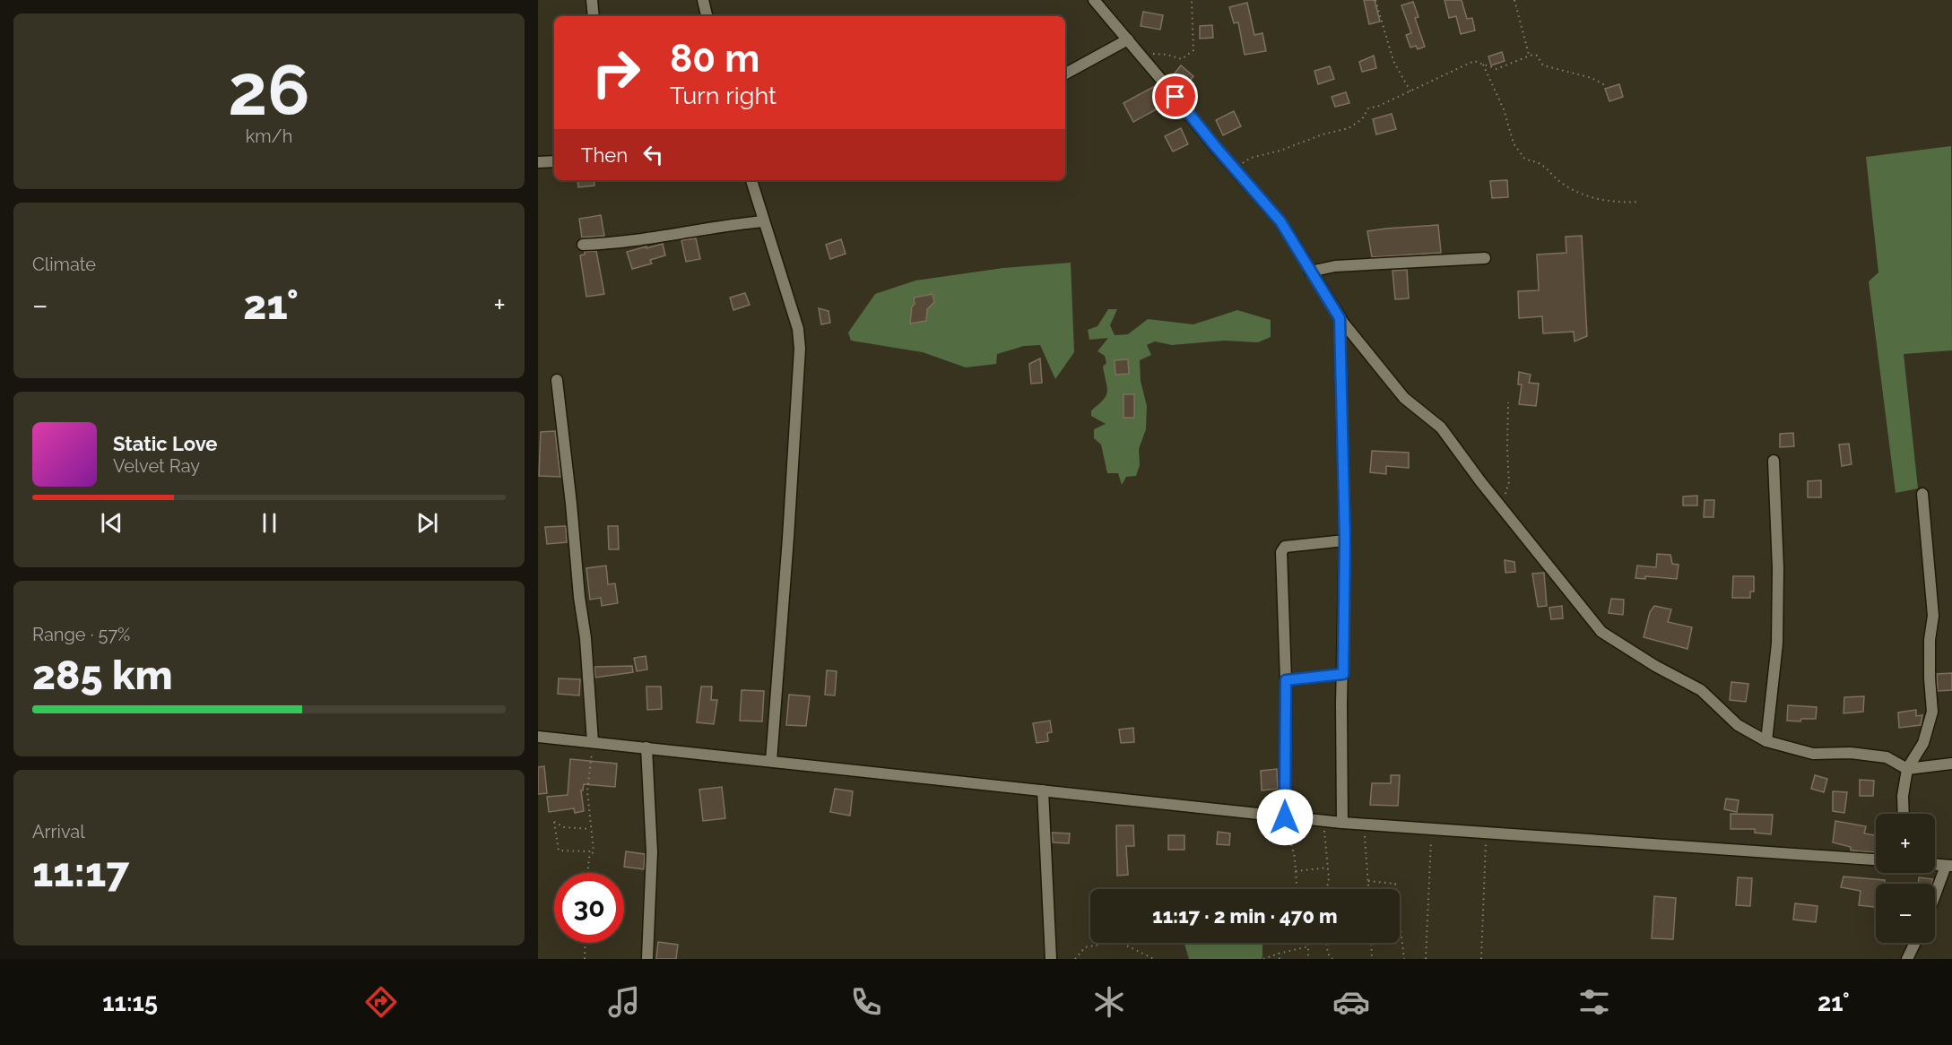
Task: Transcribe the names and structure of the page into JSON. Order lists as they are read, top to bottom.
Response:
{
  "page": {
    "tile": [
      ["26", "km/h"],
      "Climate",
      ["Range · 57%", "285 km"],
      ["Arrival", "11:17"]
    ],
    "turn": ["80 m", "Turn right"],
    "then": "Then",
    "heat": ["−", "21°", "+"],
    "song": ["Static Love", "Velvet Ray"],
    "map_buttons": ["+", "−"],
    "limit": "30",
    "trip": "11:17 · 2 min · 470 m",
    "tabs": ["11:15", "21°"]
  }
}
